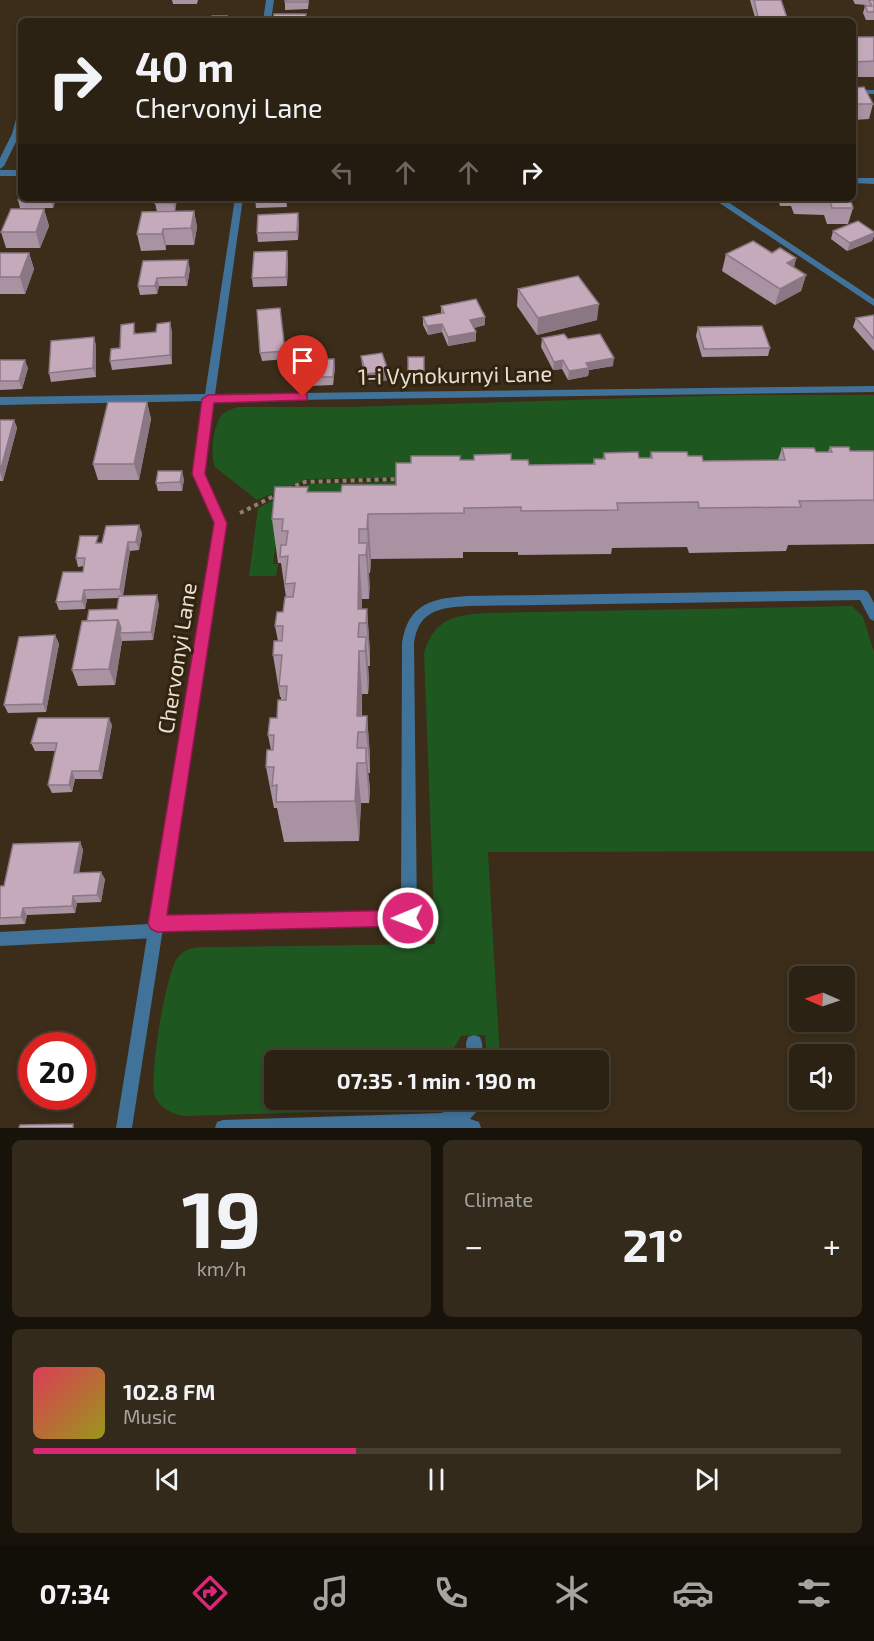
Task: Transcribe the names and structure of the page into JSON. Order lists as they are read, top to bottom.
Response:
{
  "streets": {
    "street": ["1-i Vynokurnyi Lane", "Chervonyi Lane"]
  },
  "north": "left",
  "page": {
    "turn": ["40 m", "Chervonyi Lane"],
    "limit": "20",
    "trip": "07:35 · 1 min · 190 m",
    "tile": [
      ["19", "km/h"],
      "Climate"
    ],
    "heat": ["−", "21°", "+"],
    "song": ["102.8 FM", "Music"],
    "tabs": "07:34"
  }
}
